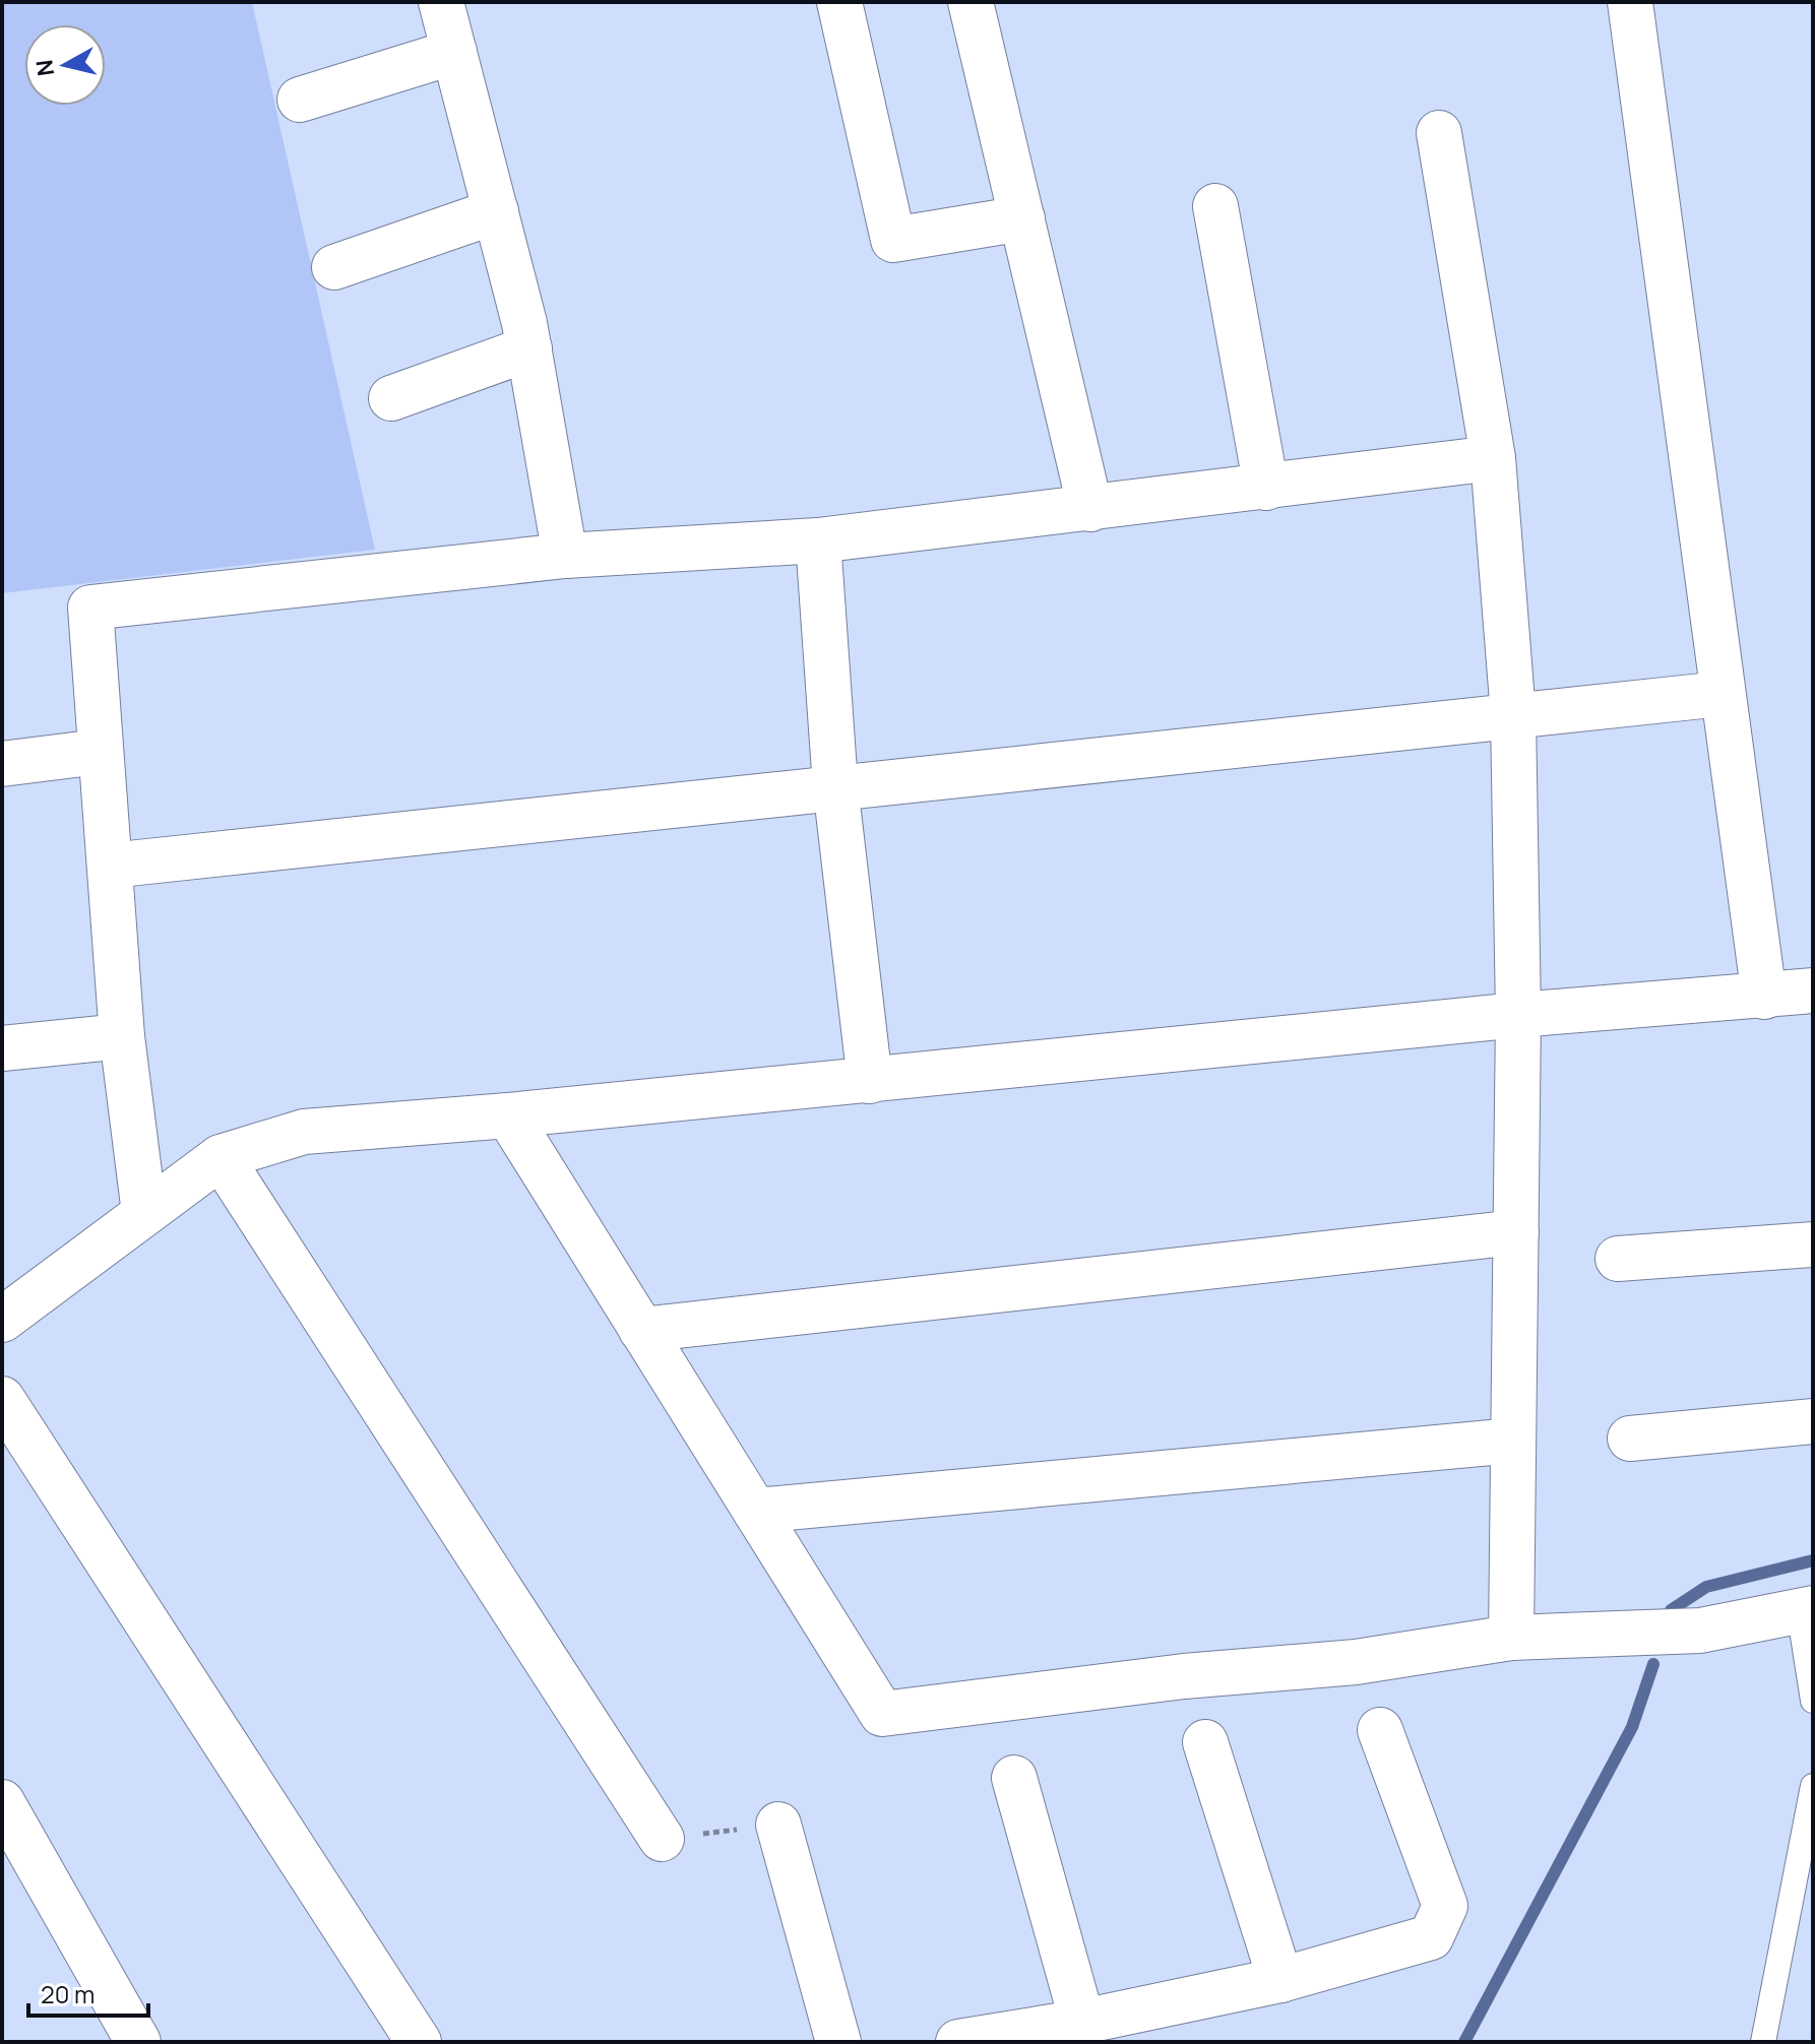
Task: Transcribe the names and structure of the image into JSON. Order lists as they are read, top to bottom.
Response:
{
  "scale_bar": "20 m",
  "north": "left"
}
